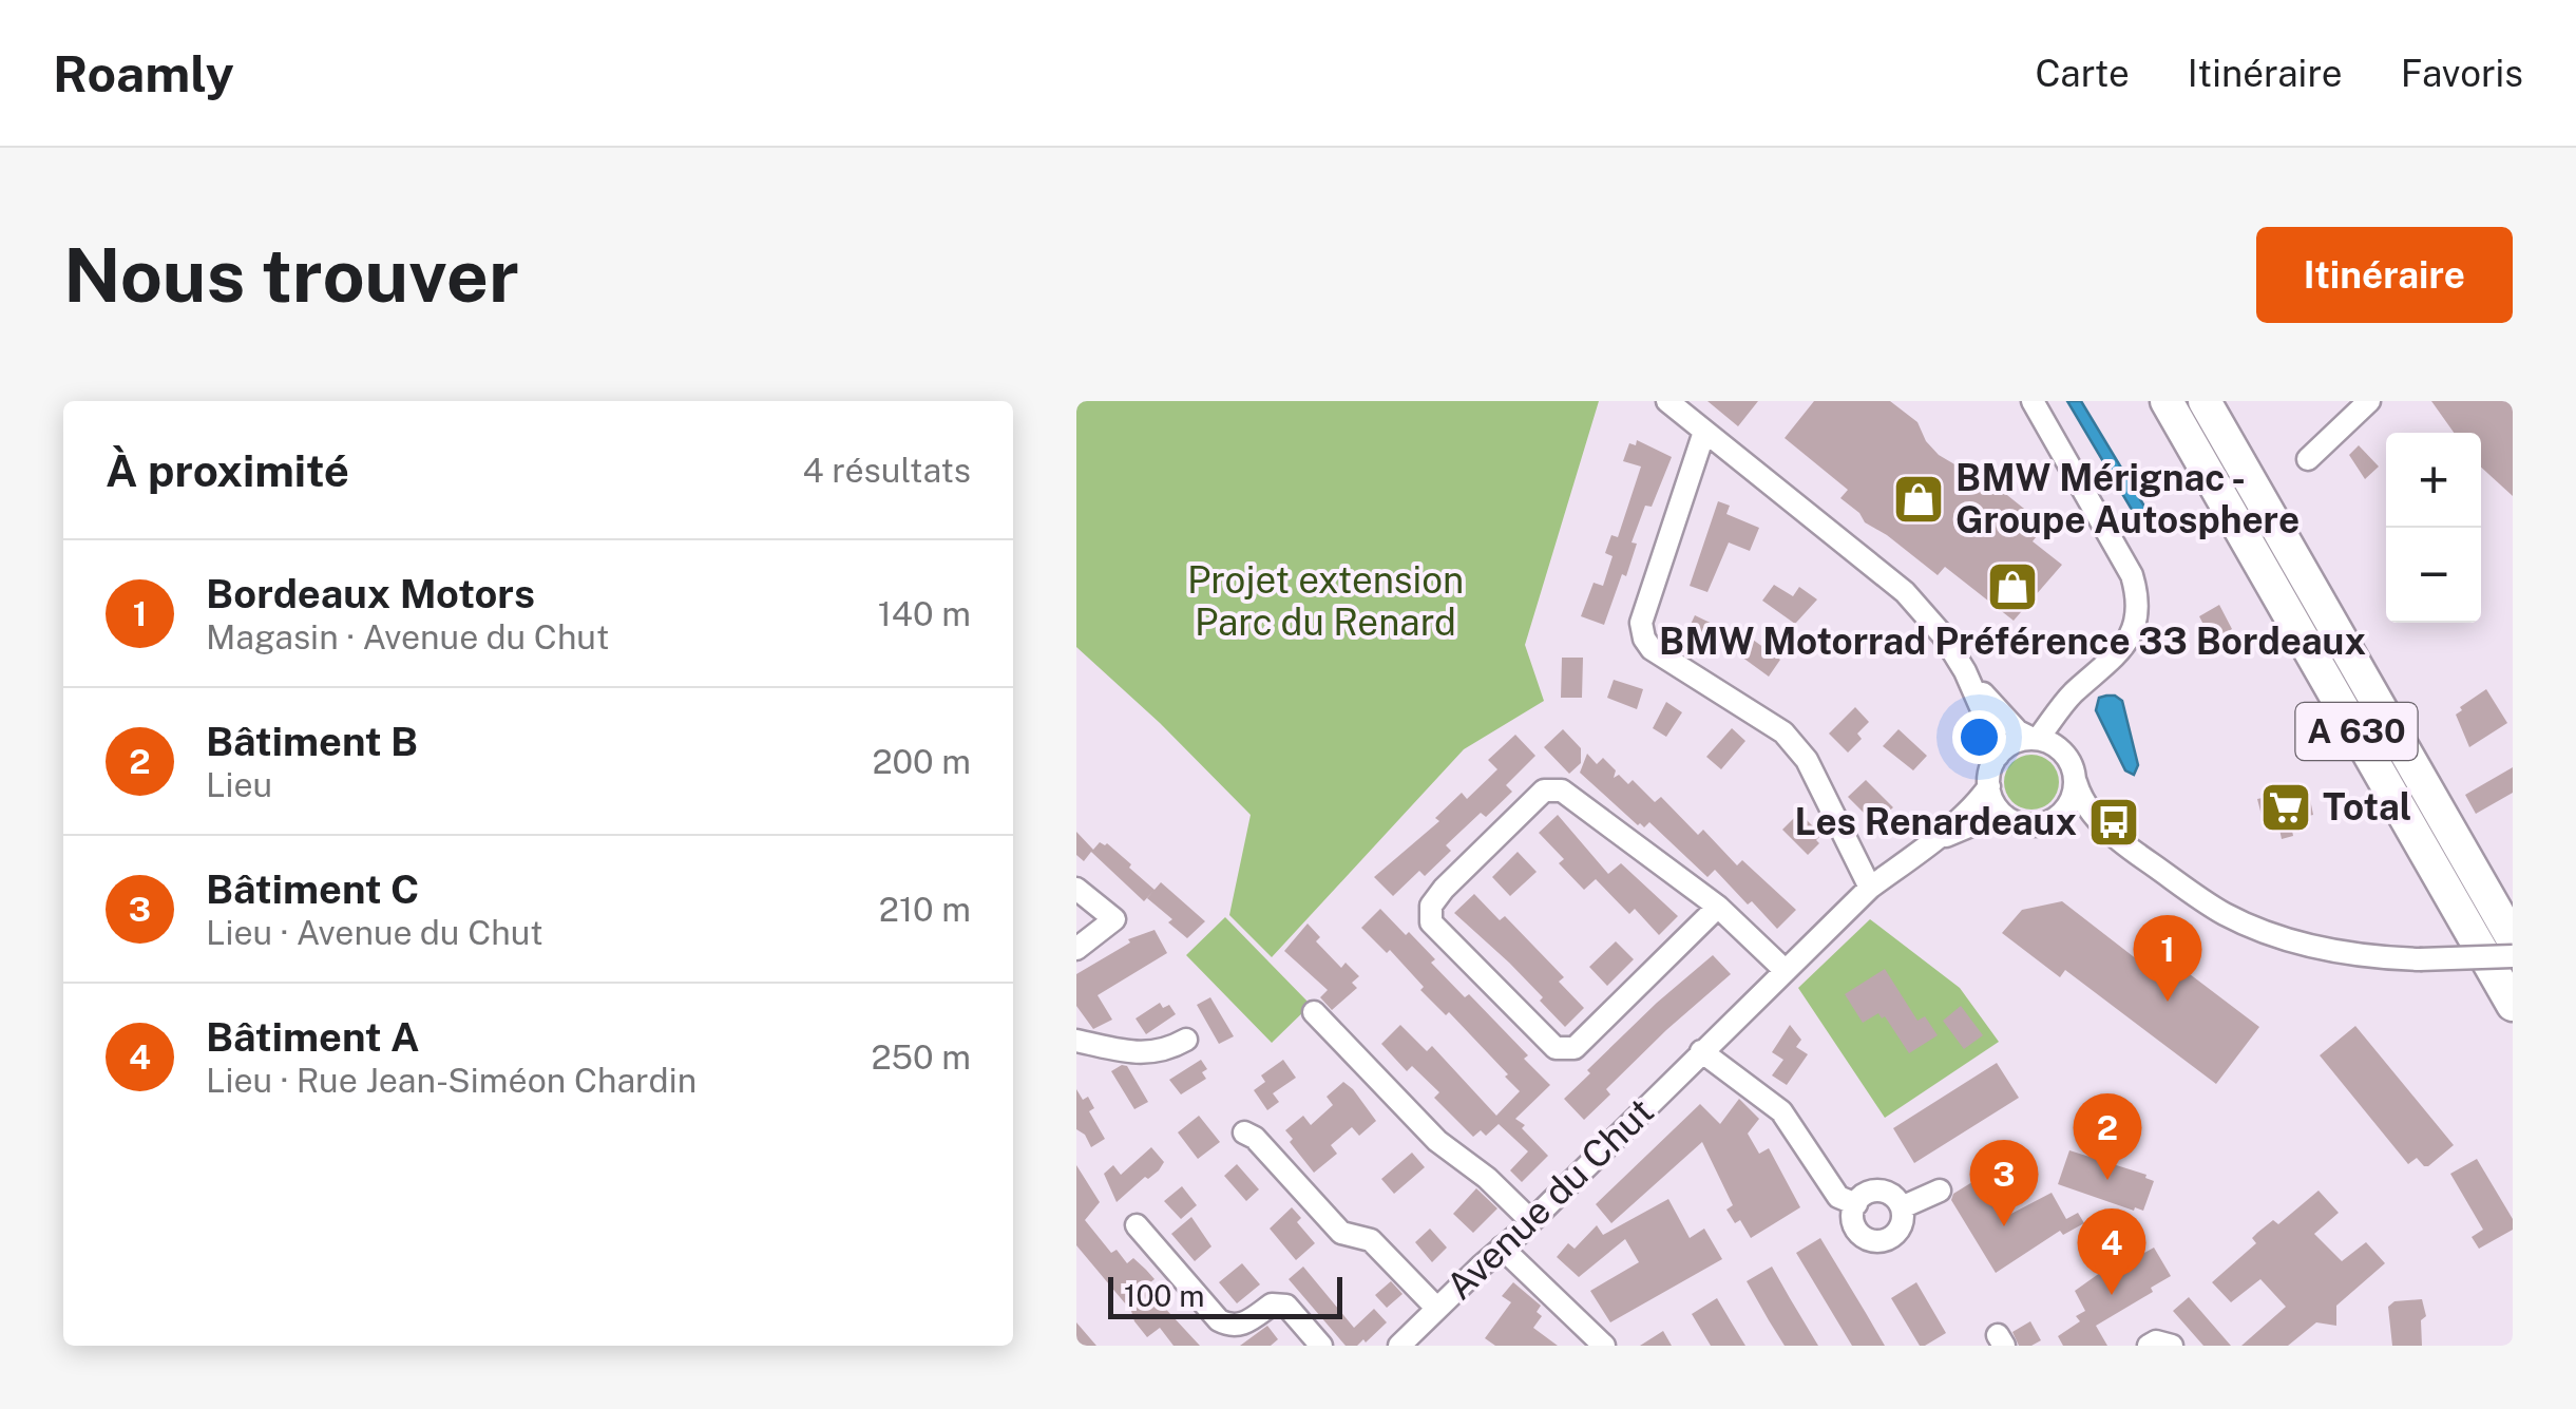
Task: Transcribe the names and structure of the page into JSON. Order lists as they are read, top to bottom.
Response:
{
  "streets": {
    "highway": ["A 630"],
    "street": ["Avenue du Chut"]
  },
  "parks": ["Projet extension Parc du Renard"],
  "places": {
    "shop": ["BMW Mérignac - Groupe Autosphere", "BMW Motorrad Préférence 33 Bordeaux"],
    "supermarket": ["Total"],
    "bus stop": ["Les Renardeaux"]
  },
  "scale_bar": "100 m",
  "page": {
    "header": "Roamly",
    "nav": ["Carte", "Itinéraire", "Favoris"],
    "buttons": "Itinéraire",
    "title": "Nous trouver",
    "heading": ["À proximité", "4 résultats"],
    "map_buttons": ["+", "−"],
    "list": [
      {
        "mark": "1",
        "name": "Bordeaux Motors",
        "note": "Magasin · Avenue du Chut",
        "value": "140 m"
      },
      {
        "mark": "2",
        "name": "Bâtiment B",
        "note": "Lieu",
        "value": "200 m"
      },
      {
        "mark": "3",
        "name": "Bâtiment C",
        "note": "Lieu · Avenue du Chut",
        "value": "210 m"
      },
      {
        "mark": "4",
        "name": "Bâtiment A",
        "note": "Lieu · Rue Jean-Siméon Chardin",
        "value": "250 m"
      }
    ],
    "pins": [
      "1",
      "2",
      "3",
      "4"
    ],
    "scale": "100 m"
  }
}
